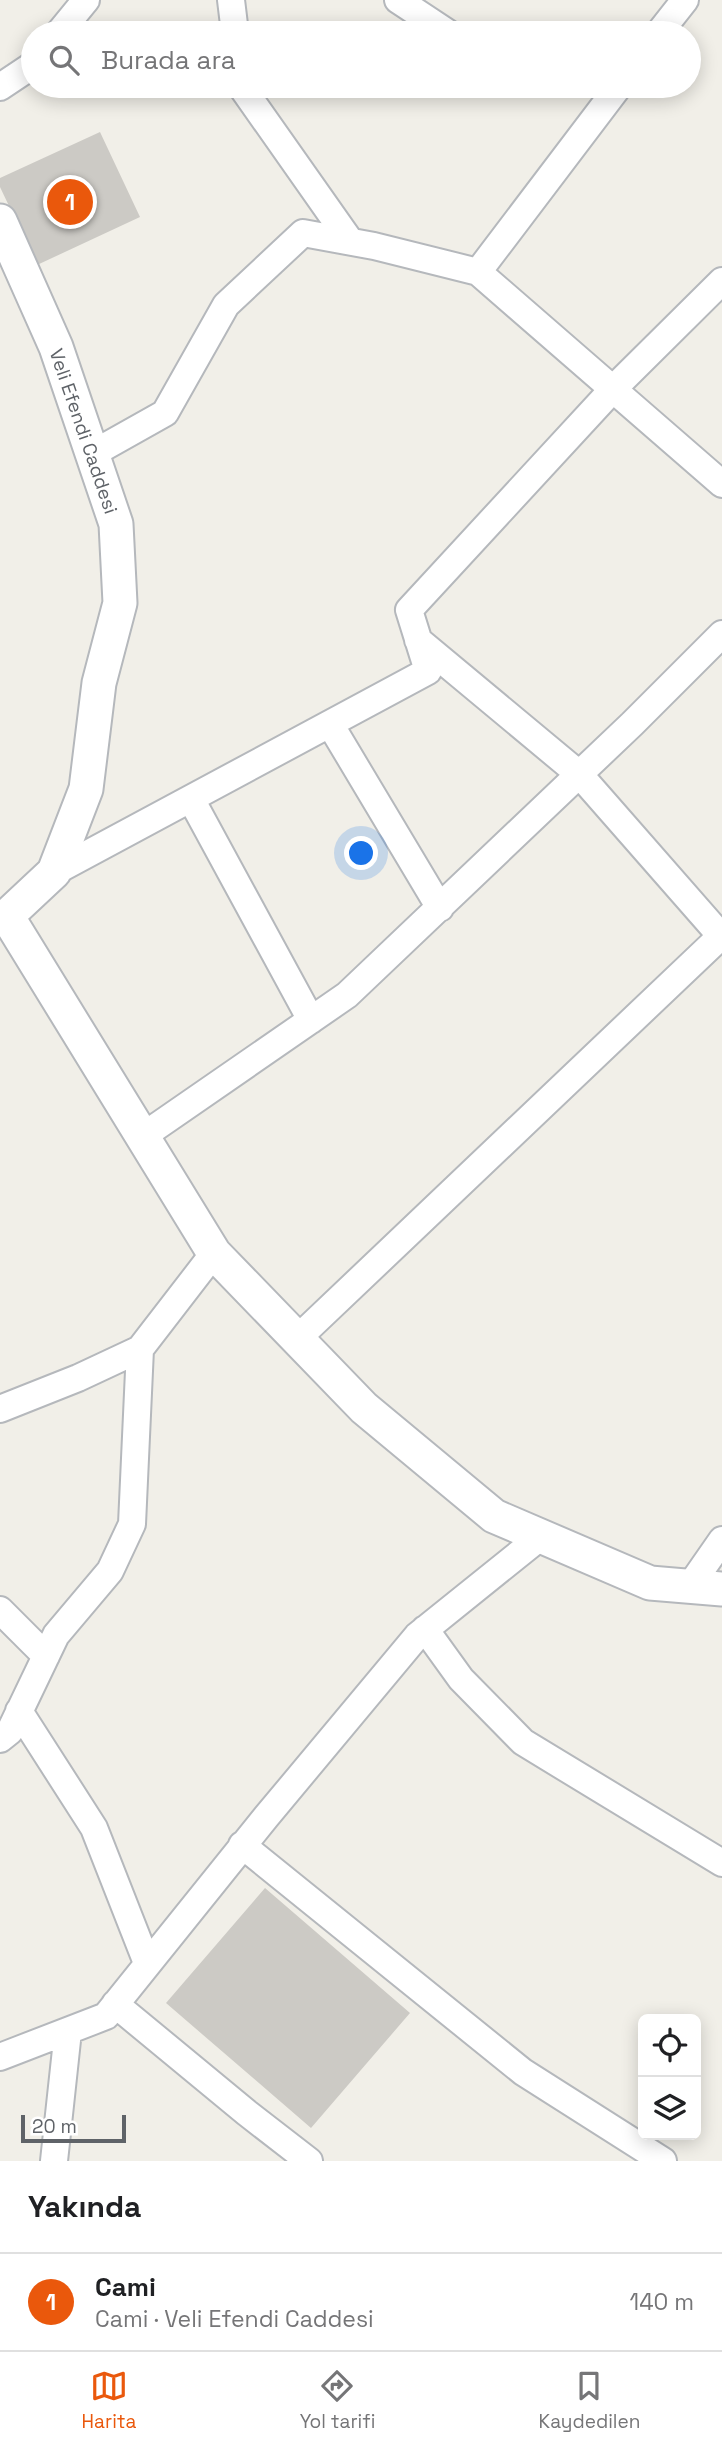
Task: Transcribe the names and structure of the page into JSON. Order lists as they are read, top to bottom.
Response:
{
  "streets": {
    "street": ["Veli Efendi Caddesi"]
  },
  "scale_bar": "20 m",
  "page": {
    "search": "Burada ara",
    "pins": "1",
    "scale": "20 m",
    "heading": "Yakında",
    "list": [
      {
        "mark": "1",
        "name": "Cami",
        "note": "Cami · Veli Efendi Caddesi",
        "value": "140 m"
      }
    ],
    "nav": ["Harita", "Yol tarifi", "Kaydedilen"]
  }
}
